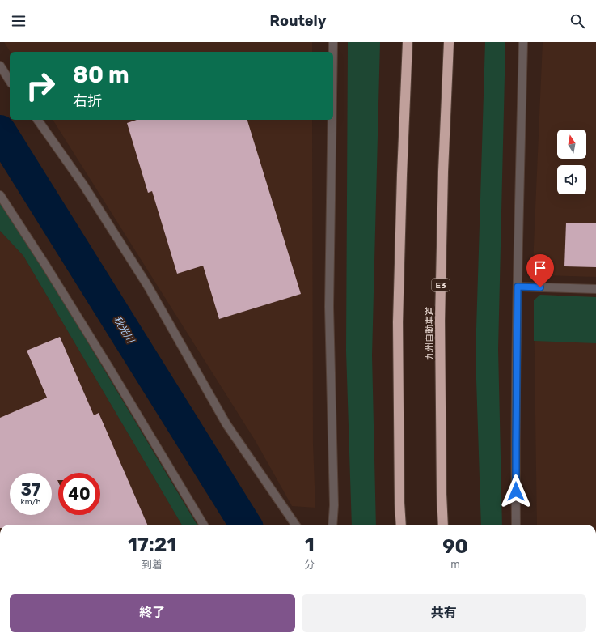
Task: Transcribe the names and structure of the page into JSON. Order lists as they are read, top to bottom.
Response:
{
  "streets": {
    "highway": ["E3", "九州自動車道"]
  },
  "water": ["秋光川"],
  "north": "top",
  "page": {
    "header": "Routely",
    "turn": ["80 m", "右折"],
    "speed": "37 km/h",
    "limit": "40",
    "eta": [
      "17:21",
      "到着",
      "1",
      "分",
      "90",
      "m"
    ],
    "buttons": ["終了", "共有"]
  }
}
